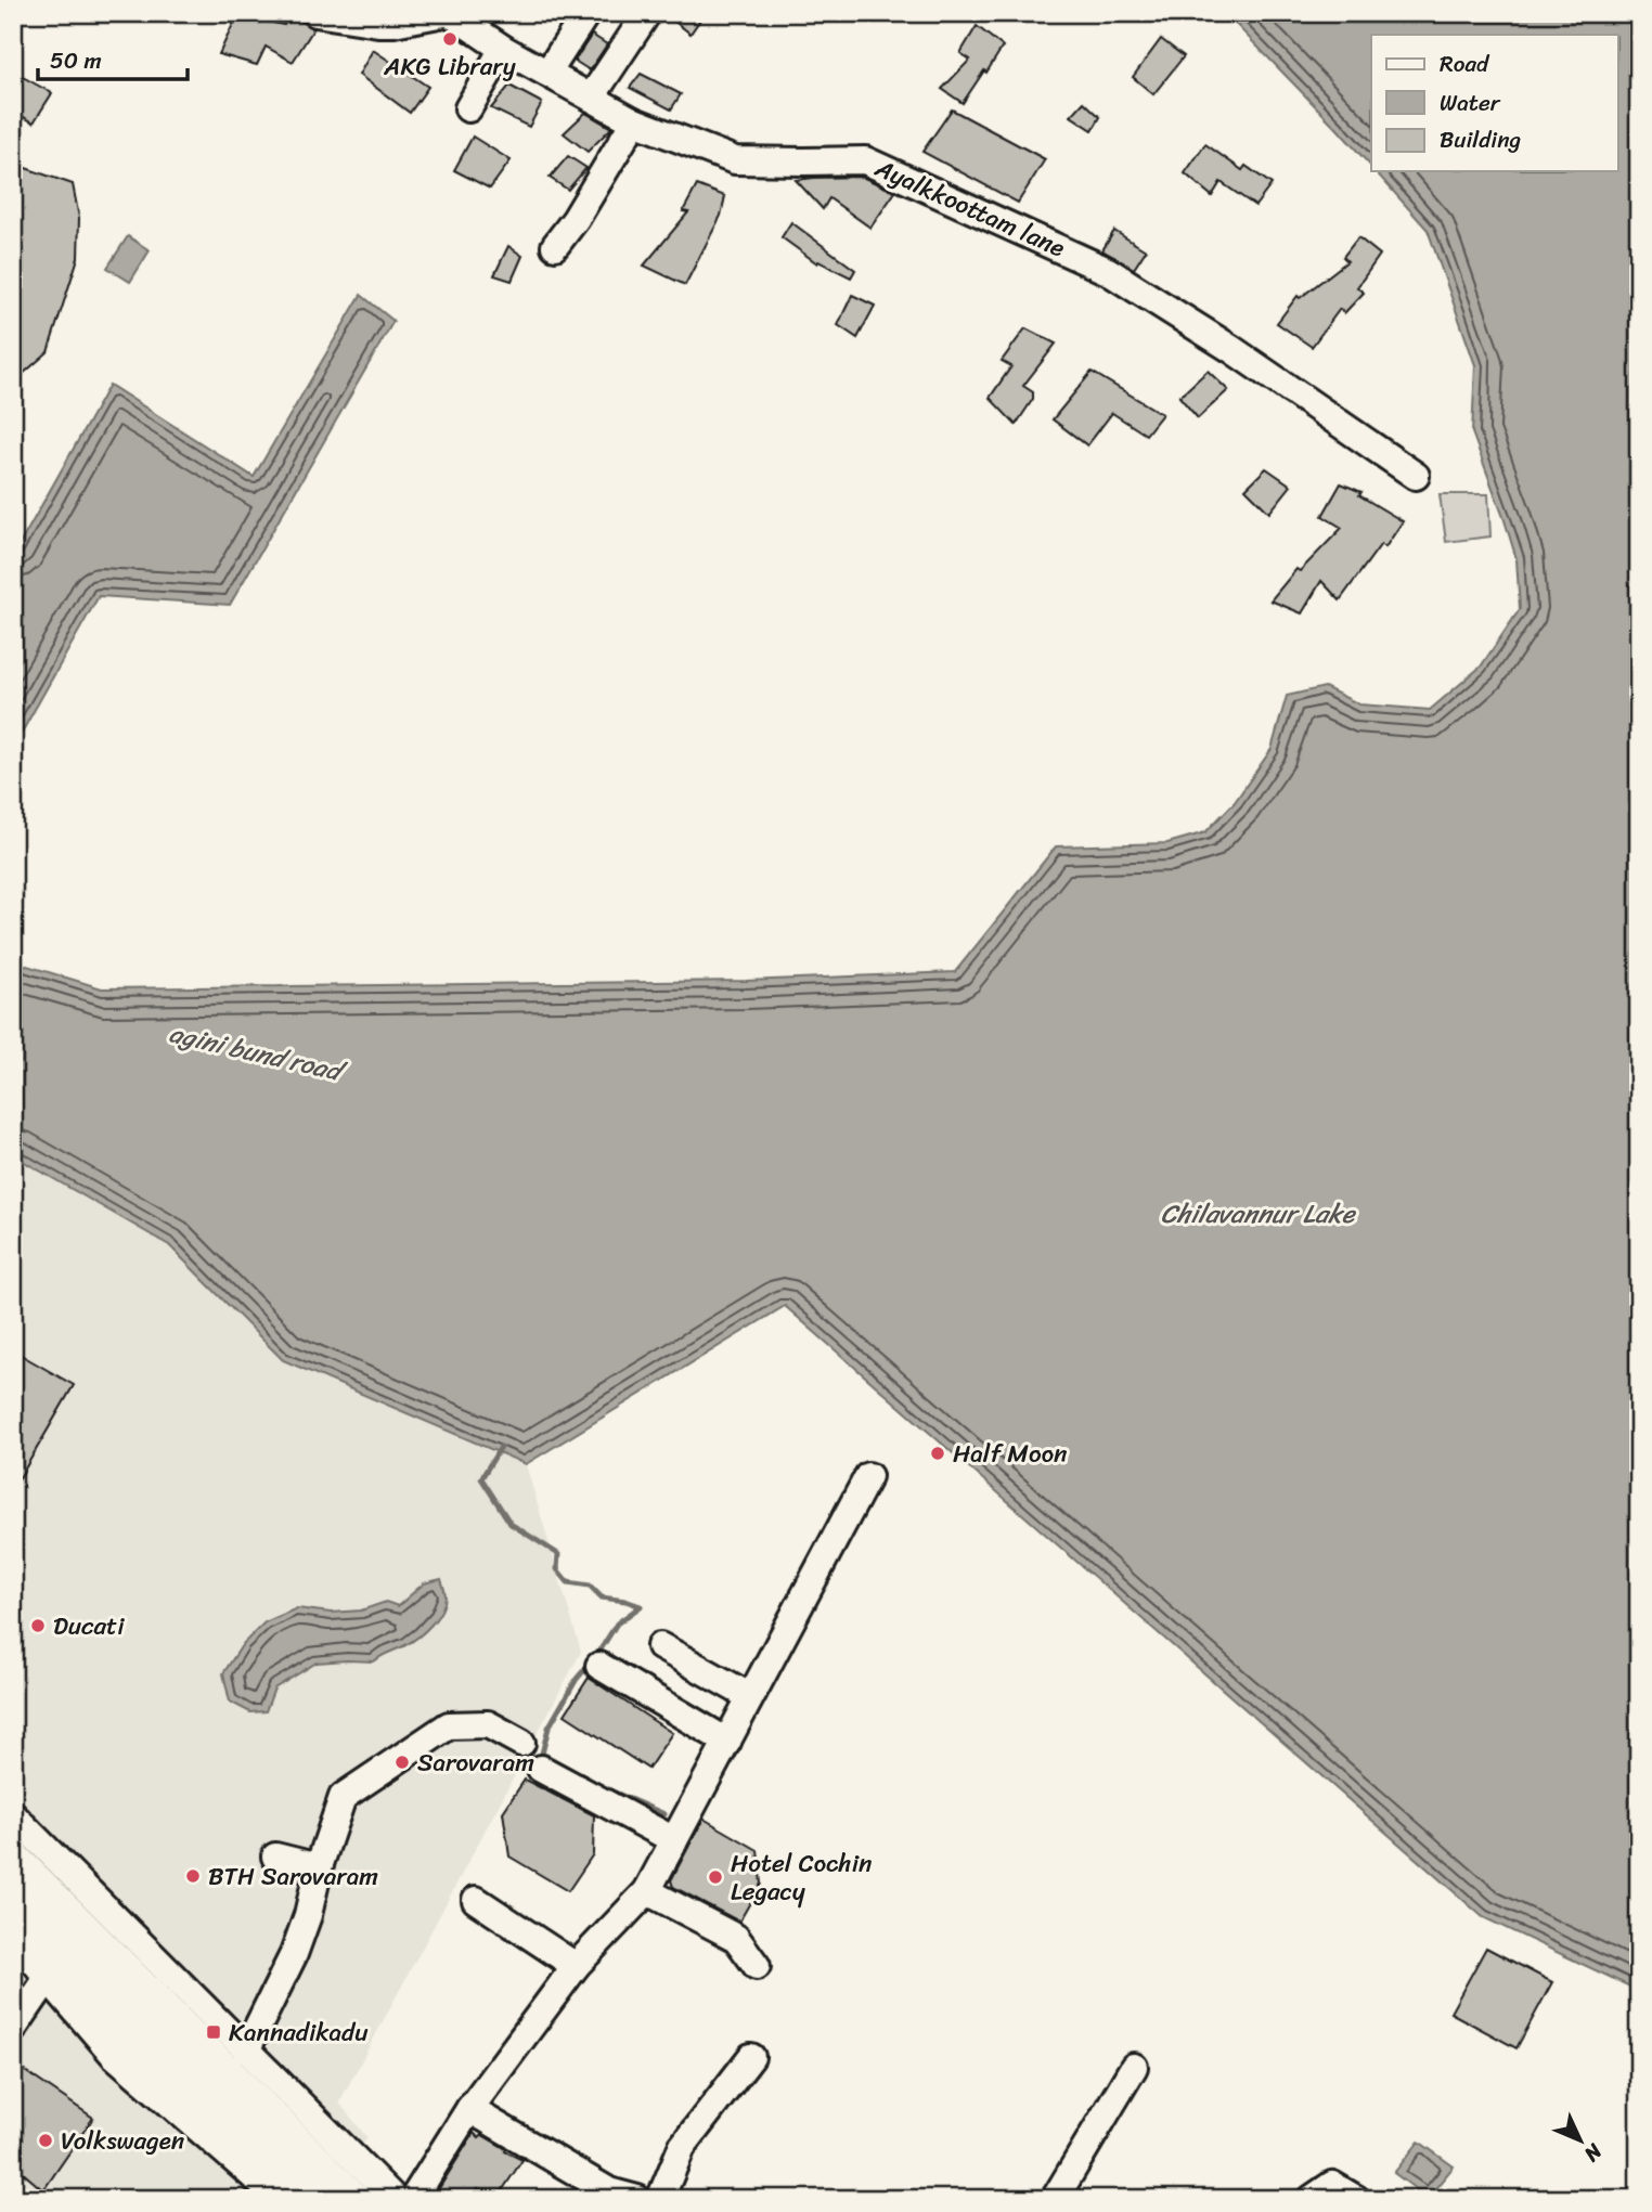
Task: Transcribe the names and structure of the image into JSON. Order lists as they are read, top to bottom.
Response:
{
  "streets": {
    "street": ["Ayalkkoottam lane"]
  },
  "water": ["agini bund road", "Chilavannur Lake"],
  "places": {
    "other": [
      "AKG Library",
      "Half Moon",
      "Ducati",
      "Sarovaram",
      "BTH Sarovaram",
      "Hotel Cochin Legacy",
      "Volkswagen"
    ],
    "transit": ["Kannadikadu"]
  },
  "legend": ["Road", "Water", "Building"],
  "scale_bar": "50 m",
  "north": "bottom right"
}
